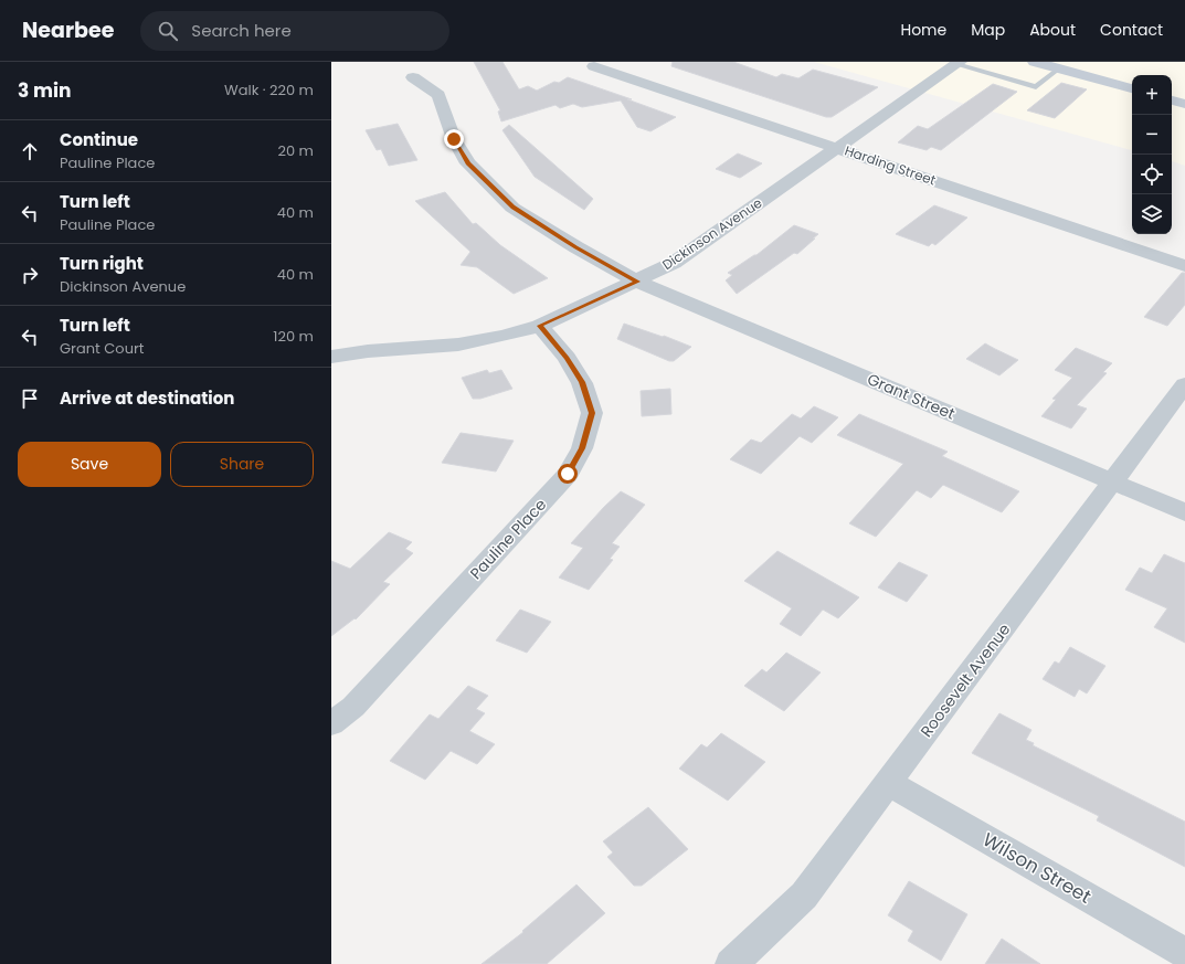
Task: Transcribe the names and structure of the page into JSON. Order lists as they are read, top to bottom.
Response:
{
  "streets": {
    "street": [
      "Harding Street",
      "Dickinson Avenue",
      "Grant Street",
      "Pauline Place",
      "Roosevelt Avenue",
      "Wilson Street"
    ]
  },
  "crossings": [
    ["Harding Street", "Dickinson Avenue"],
    ["Dickinson Avenue", "Grant Street"],
    ["Dickinson Avenue", "Pauline Place"],
    ["Grant Street", "Roosevelt Avenue"],
    ["Roosevelt Avenue", "Wilson Street"]
  ],
  "page": {
    "header": "Nearbee",
    "search": "Search here",
    "nav": [
      "Home",
      "Map",
      "About",
      "Contact"
    ],
    "heading": ["3 min", "Walk · 220 m"],
    "map_buttons": ["+", "−"],
    "list": [
      ["Continue", "Pauline Place", "20 m"],
      ["Turn left", "Pauline Place", "40 m"],
      ["Turn right", "Dickinson Avenue", "40 m"],
      ["Turn left", "Grant Court", "120 m"],
      "Arrive at destination"
    ],
    "buttons": ["Save", "Share"]
  }
}
